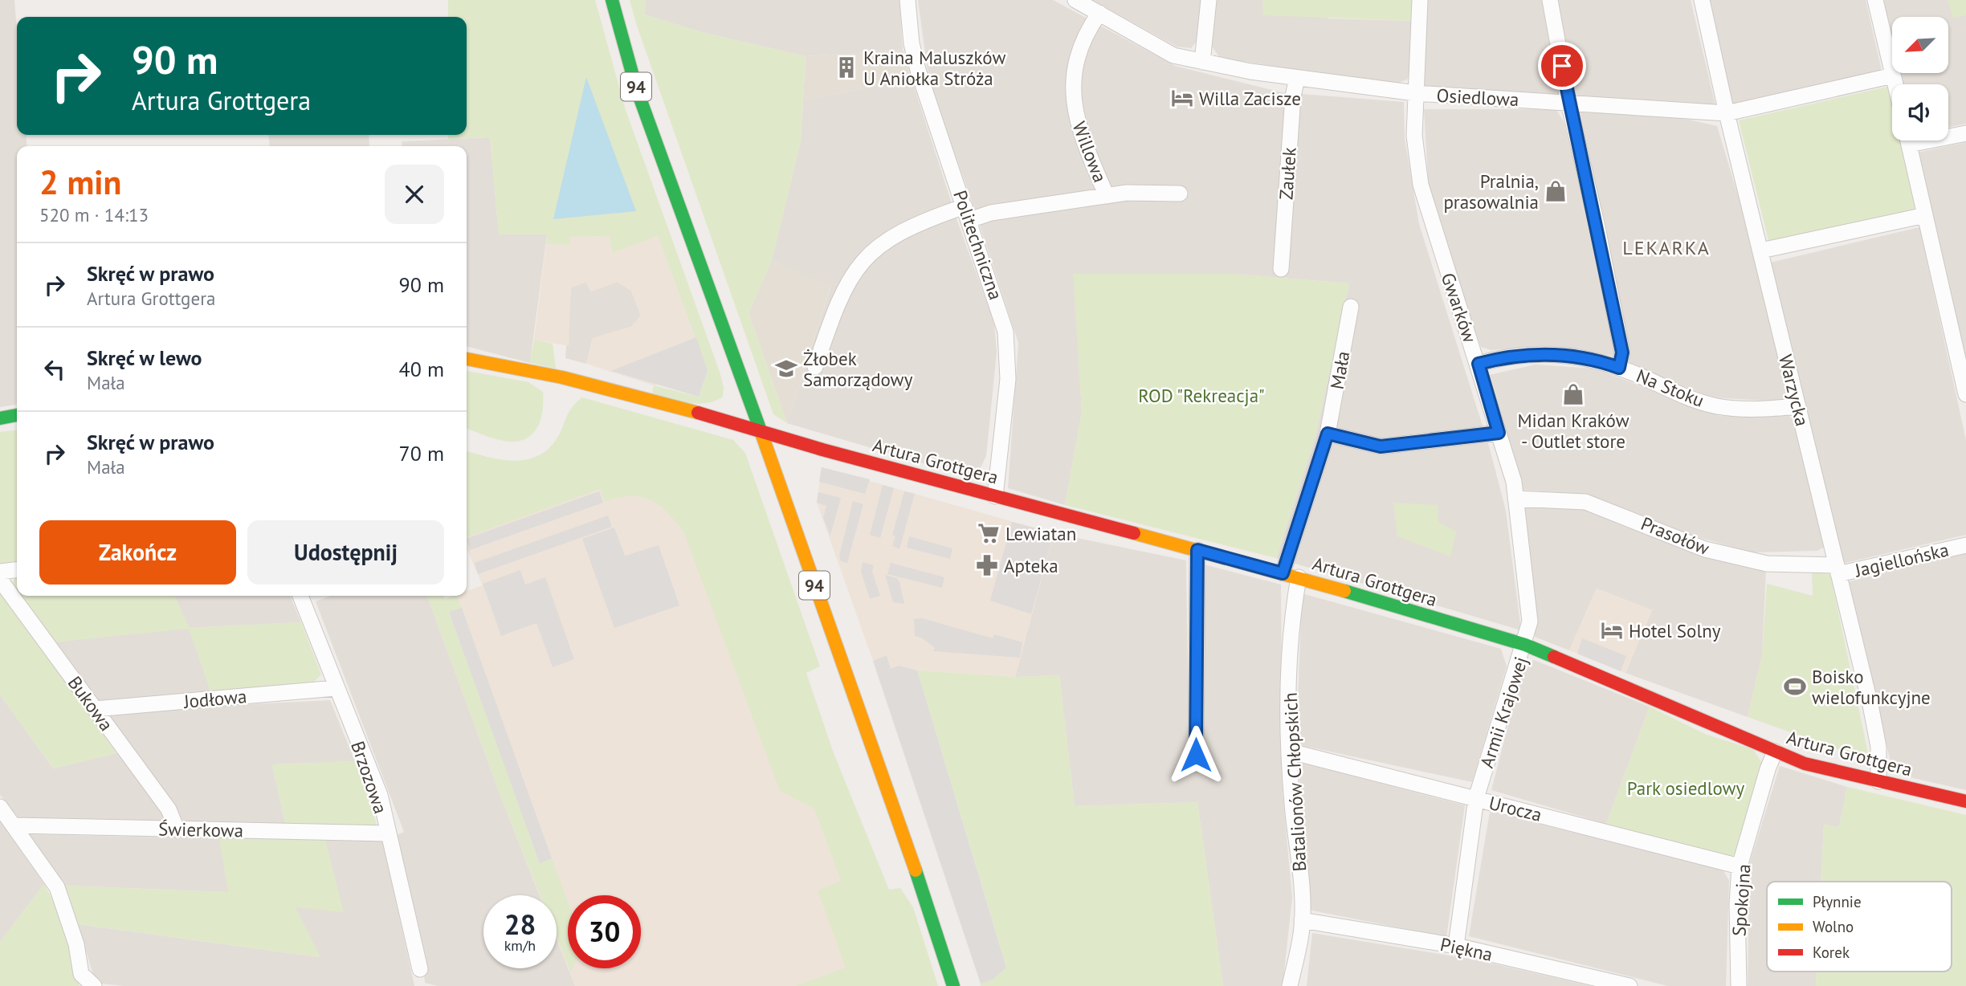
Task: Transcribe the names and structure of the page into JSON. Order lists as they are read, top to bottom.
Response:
{
  "streets": {
    "street": [
      "94",
      "Osiedlowa",
      "Willowa",
      "Zaułek",
      "Politechniczna",
      "Gwarków",
      "Mała",
      "Na Stoku",
      "Warzycka",
      "Artura Grottgera",
      "Prasołów",
      "Jagiellońska",
      "Jodłowa",
      "Bukowa",
      "Armii Krajowej",
      "Brzozowa",
      "Batalionów Chłopskich",
      "Urocza",
      "Świerkowa",
      "Spokojna",
      "Piękna"
    ]
  },
  "crossings": [
    ["94", "Artura Grottgera"],
    ["Osiedlowa", "Willowa"],
    ["Osiedlowa", "Zaułek"],
    ["Osiedlowa", "Gwarków"],
    ["Osiedlowa", "Warzycka"],
    ["Willowa", "Politechniczna"],
    ["Politechniczna", "Artura Grottgera"],
    ["Gwarków", "Na Stoku"],
    ["Gwarków", "Artura Grottgera"],
    ["Gwarków", "Prasołów"],
    ["Gwarków", "Armii Krajowej"],
    ["Mała", "Artura Grottgera"],
    ["Na Stoku", "Warzycka"],
    ["Warzycka", "Artura Grottgera"],
    ["Warzycka", "Prasołów"],
    ["Warzycka", "Jagiellońska"],
    ["Artura Grottgera", "Armii Krajowej"],
    ["Artura Grottgera", "Batalionów Chłopskich"],
    ["Artura Grottgera", "Spokojna"],
    ["Prasołów", "Jagiellońska"],
    ["Jodłowa", "Bukowa"],
    ["Jodłowa", "Brzozowa"],
    ["Bukowa", "Świerkowa"],
    ["Armii Krajowej", "Urocza"],
    ["Armii Krajowej", "Piękna"],
    ["Brzozowa", "Świerkowa"],
    ["Batalionów Chłopskich", "Urocza"],
    ["Batalionów Chłopskich", "Piękna"],
    ["Urocza", "Spokojna"]
  ],
  "districts": ["LEKARKA"],
  "parks": ["ROD \"Rekreacja\"", "Park osiedlowy"],
  "places": {
    "building": ["Kraina Maluszków U Aniołka Stróża"],
    "hotel": ["Willa Zacisze", "Hotel Solny"],
    "shop": ["Pralnia, prasowalnia", "Midan Kraków - Outlet store"],
    "school or university": ["Żłobek Samorządowy"],
    "supermarket": ["Lewiatan"],
    "pharmacy": ["Apteka"],
    "sports": ["Boisko wielofunkcyjne"]
  },
  "legend": ["Płynnie", "Wolno", "Korek"],
  "north": "bottom left",
  "page": {
    "turn": ["90 m", "Artura Grottgera"],
    "heading": ["2 min", "520 m · 14:13"],
    "list": [
      {
        "name": "Skręć w prawo",
        "note": "Artura Grottgera",
        "value": "90 m"
      },
      {
        "name": "Skręć w lewo",
        "note": "Mała",
        "value": "40 m"
      },
      {
        "name": "Skręć w prawo",
        "note": "Mała",
        "value": "70 m"
      }
    ],
    "buttons": ["Zakończ", "Udostępnij"],
    "speed": "28 km/h",
    "limit": "30"
  }
}
